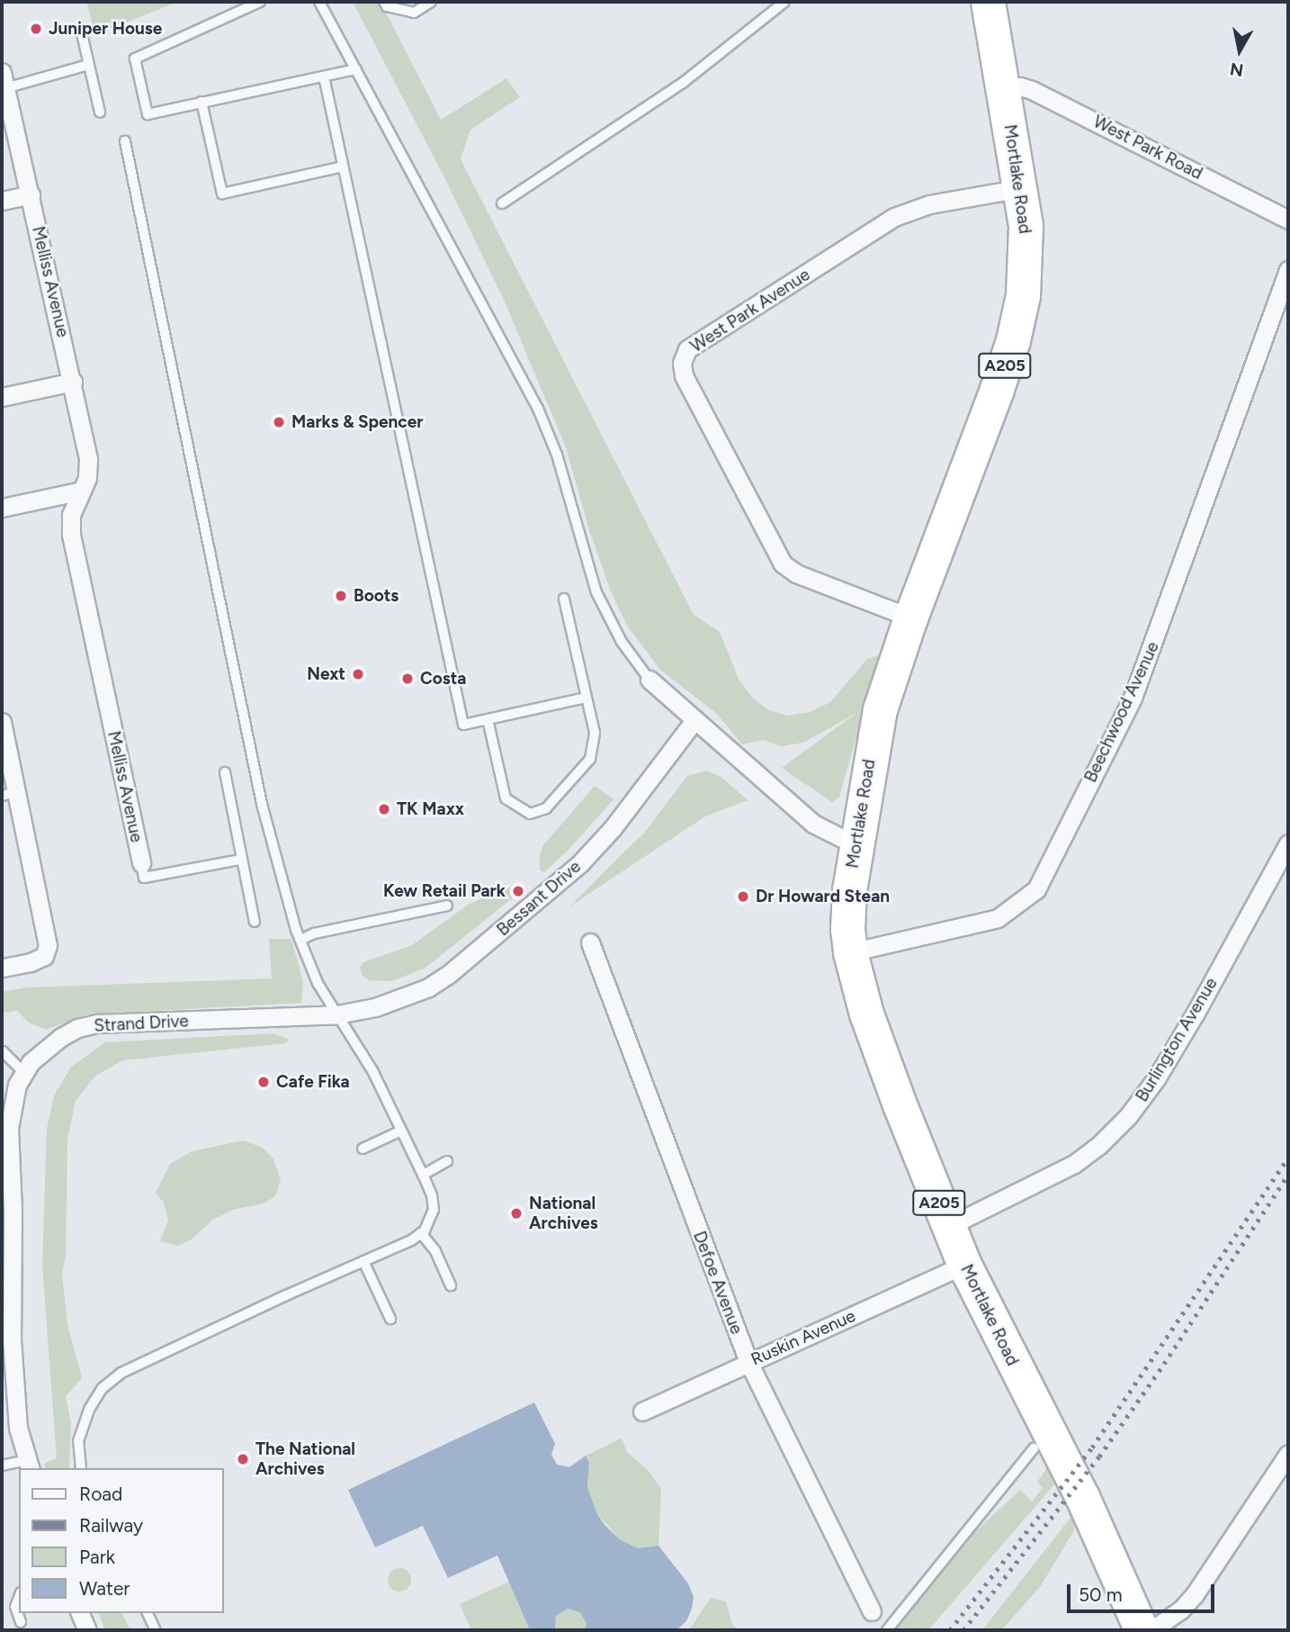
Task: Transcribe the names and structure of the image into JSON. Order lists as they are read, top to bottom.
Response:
{
  "streets": {
    "highway": ["Mortlake Road", "A205"],
    "street": [
      "West Park Road",
      "Melliss Avenue",
      "West Park Avenue",
      "Beechwood Avenue",
      "Bessant Drive",
      "Strand Drive",
      "Burlington Avenue",
      "Defoe Avenue",
      "Ruskin Avenue"
    ]
  },
  "crossings": [
    ["West Park Road", "Mortlake Road"],
    ["Mortlake Road", "West Park Avenue"],
    ["Mortlake Road", "Beechwood Avenue"],
    ["Mortlake Road", "Burlington Avenue"],
    ["Mortlake Road", "Ruskin Avenue"],
    ["Bessant Drive", "Strand Drive"],
    ["Defoe Avenue", "Ruskin Avenue"]
  ],
  "places": [
    "Juniper House",
    "Marks & Spencer",
    "Boots",
    "Next",
    "Costa",
    "TK Maxx",
    "Kew Retail Park",
    "Dr Howard Stean",
    "Cafe Fika",
    "National Archives",
    "The National Archives"
  ],
  "legend": [
    "Road",
    "Railway",
    "Park",
    "Water"
  ],
  "scale_bar": "50 m",
  "north": "bottom"
}
